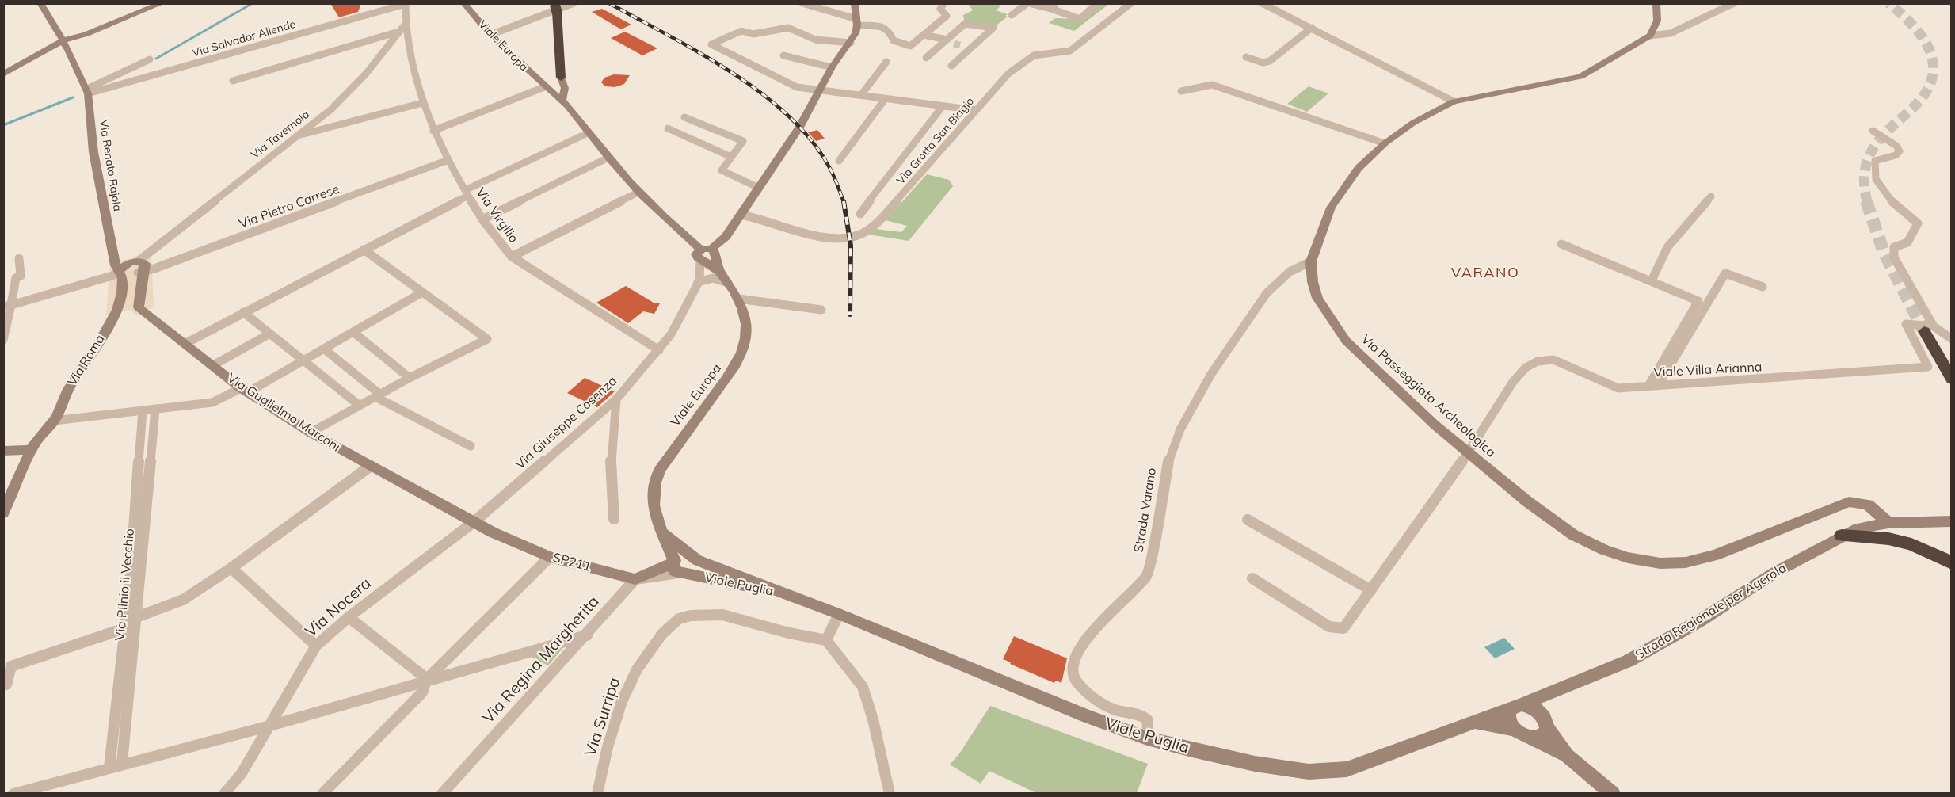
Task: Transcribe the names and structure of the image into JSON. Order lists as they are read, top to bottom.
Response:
{
  "streets": {
    "street": [
      "Via Salvador Allende",
      "Viale Europa",
      "Via Tavernola",
      "Via Grotta San Biagio",
      "Via Renato Rajola",
      "Via Pietro Carrese",
      "Via Virgilio",
      "Via Roma",
      "Viale Villa Arianna",
      "Via Passeggiata Archeologica",
      "Via Guglielmo Marconi",
      "Via Giuseppe Cosenza",
      "Strada Varano",
      "SP211",
      "Via Plinio il Vecchio",
      "Viale Puglia",
      "Via Nocera",
      "Strada Regionale per Agerola",
      "Via Regina Margherita",
      "Via Surripa"
    ]
  },
  "crossings": [
    ["Via Salvador Allende", "Via Renato Rajola"],
    ["Viale Europa", "Via Giuseppe Cosenza"],
    ["Viale Europa", "Viale Puglia"],
    ["Via Tavernola", "Via Pietro Carrese"],
    ["Via Tavernola", "Via Virgilio"],
    ["Via Renato Rajola", "Via Roma"],
    ["Via Pietro Carrese", "Via Virgilio"],
    ["Via Virgilio", "Via Giuseppe Cosenza"],
    ["Viale Villa Arianna", "Via Passeggiata Archeologica"],
    ["Via Passeggiata Archeologica", "Strada Varano"],
    ["Via Passeggiata Archeologica", "Strada Regionale per Agerola"],
    ["Via Guglielmo Marconi", "Via Giuseppe Cosenza"],
    ["Via Guglielmo Marconi", "SP211"],
    ["Via Guglielmo Marconi", "Via Nocera"],
    ["Via Giuseppe Cosenza", "SP211"],
    ["Via Giuseppe Cosenza", "Via Nocera"],
    ["Strada Varano", "Viale Puglia"],
    ["SP211", "Via Nocera"],
    ["SP211", "Via Regina Margherita"],
    ["Viale Puglia", "Strada Regionale per Agerola"]
  ],
  "districts": ["VARANO"]
}
